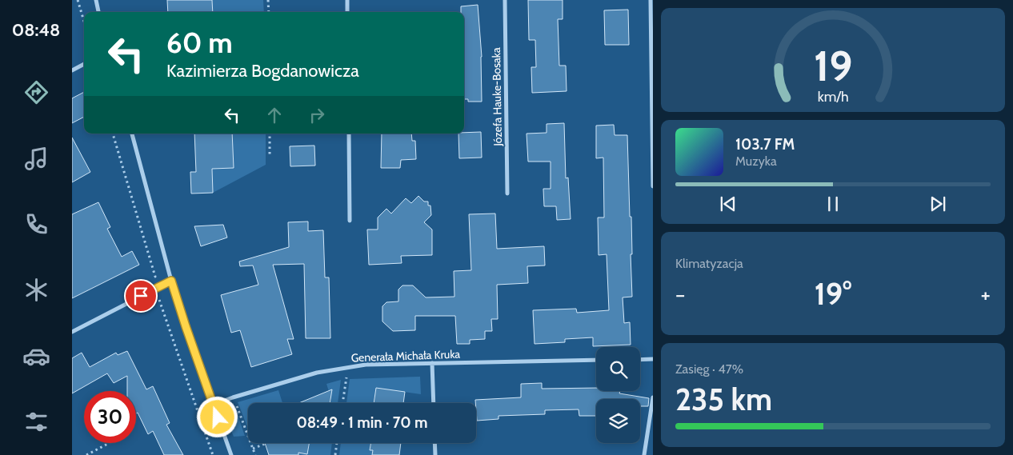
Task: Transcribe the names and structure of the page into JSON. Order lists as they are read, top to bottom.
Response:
{
  "streets": {
    "street": ["Józefa Hauke-Bosaka", "Generała Michała Kruka"]
  },
  "page": {
    "tabs": "08:48",
    "turn": ["60 m", "Kazimierza Bogdanowicza"],
    "song": ["103.7 FM", "Muzyka"],
    "tile": [
      "Klimatyzacja",
      ["Zasięg · 47%", "235 km"]
    ],
    "heat": ["−", "19°", "+"],
    "limit": "30",
    "trip": "08:49 · 1 min · 70 m",
    "gauge": ["19", "km/h"]
  }
}
